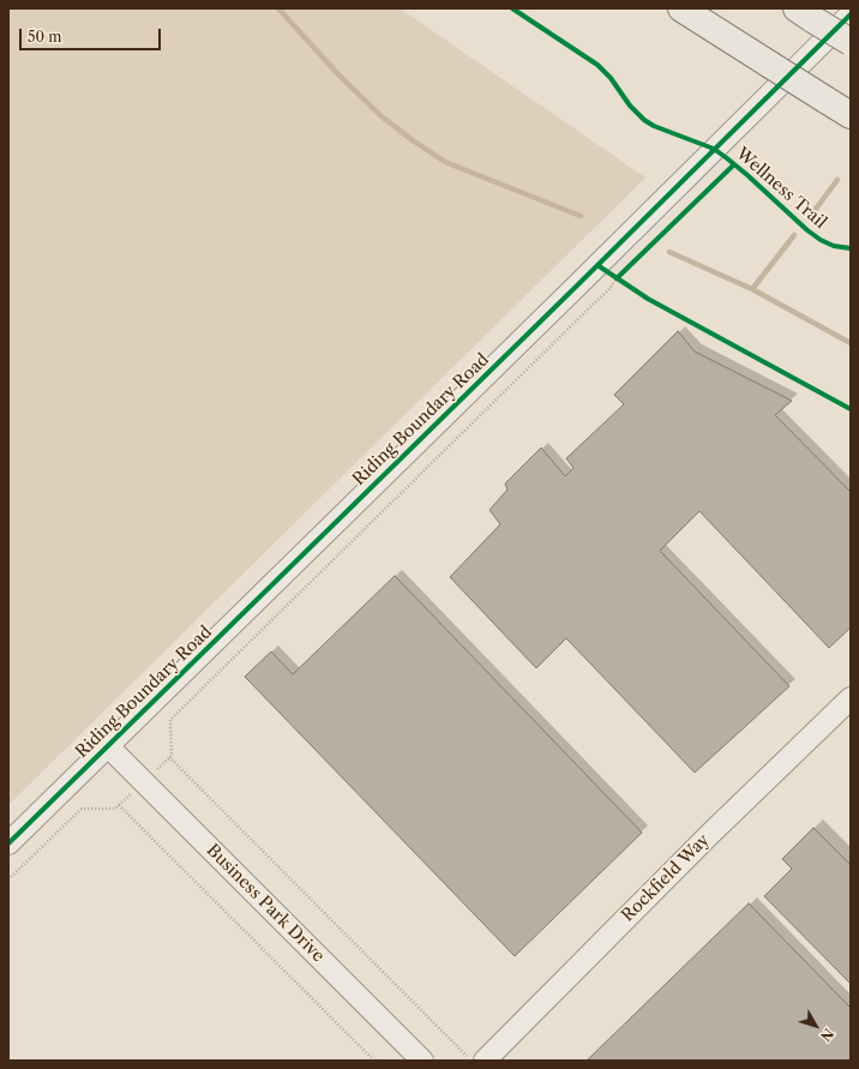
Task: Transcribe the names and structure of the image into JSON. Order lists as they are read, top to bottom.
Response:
{
  "streets": {
    "street": ["Riding Boundary Road", "Rockfield Way", "Business Park Drive"],
    "cycle path": ["Wellness Trail"]
  },
  "crossings": [
    ["Riding Boundary Road", "Business Park Drive"]
  ],
  "scale_bar": "50 m",
  "north": "bottom right"
}
